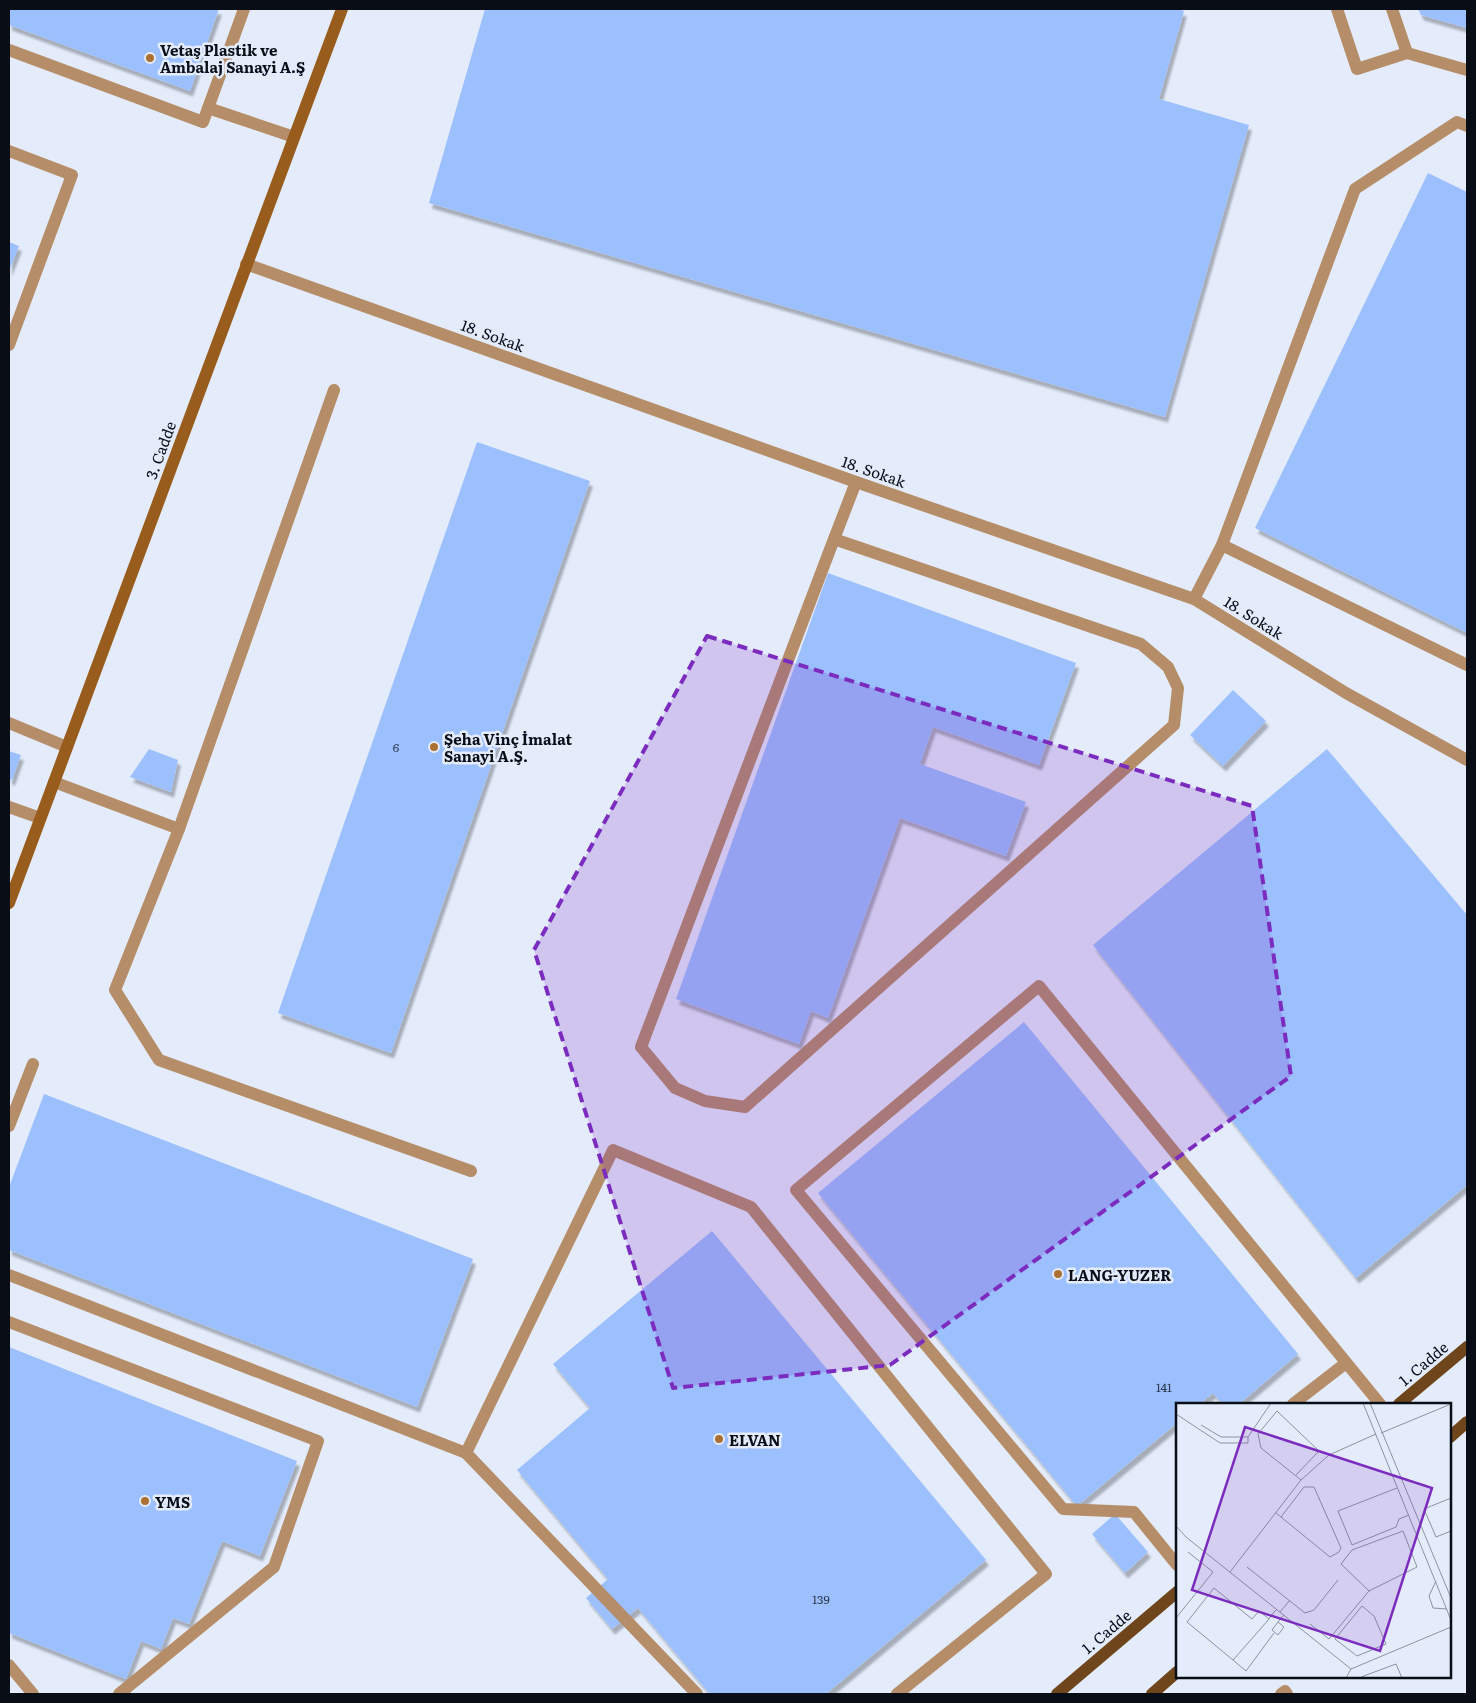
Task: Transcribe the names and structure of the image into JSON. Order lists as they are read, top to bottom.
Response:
{
  "streets": {
    "main road": ["1. Cadde"],
    "street": ["18. Sokak", "3. Cadde"]
  },
  "crossings": [
    ["18. Sokak", "3. Cadde"]
  ],
  "places": [
    "Vetaş Plastik ve Ambalaj Sanayi A.Ş",
    "Şeha Vinç İmalat Sanayi A.Ş.",
    "LANG-YUZER",
    "ELVAN",
    "YMS"
  ],
  "house_numbers": ["6", "141", "139"]
}
